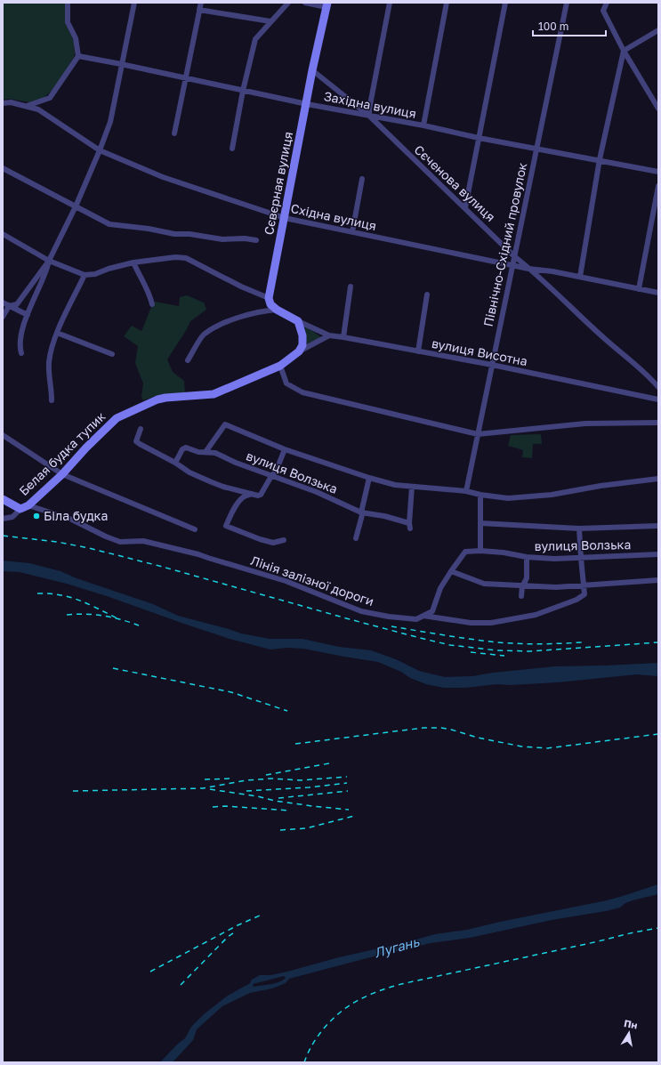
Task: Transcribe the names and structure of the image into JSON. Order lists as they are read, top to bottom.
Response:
{
  "streets": {
    "street": [
      "Західна вулиця",
      "Сєвєрная вулиця",
      "Сєченова вулиця",
      "Східна вулиця",
      "Північно-Східний провулок",
      "вулиця Висотна",
      "Белая будка тупик",
      "вулиця Волзька",
      "Лінія залізної дороги"
    ]
  },
  "crossings": [
    ["Західна вулиця", "Сєвєрная вулиця"],
    ["Західна вулиця", "Сєченова вулиця"],
    ["Західна вулиця", "Північно-Східний провулок"],
    ["Сєвєрная вулиця", "Сєченова вулиця"],
    ["Сєвєрная вулиця", "Східна вулиця"],
    ["Сєченова вулиця", "Східна вулиця"],
    ["Сєченова вулиця", "Північно-Східний провулок"],
    ["Східна вулиця", "Північно-Східний провулок"],
    ["Північно-Східний провулок", "вулиця Висотна"],
    ["Белая будка тупик", "Лінія залізної дороги"]
  ],
  "water": ["Лугань"],
  "places": ["Біла будка"],
  "scale_bar": "100 m",
  "north": "top"
}
